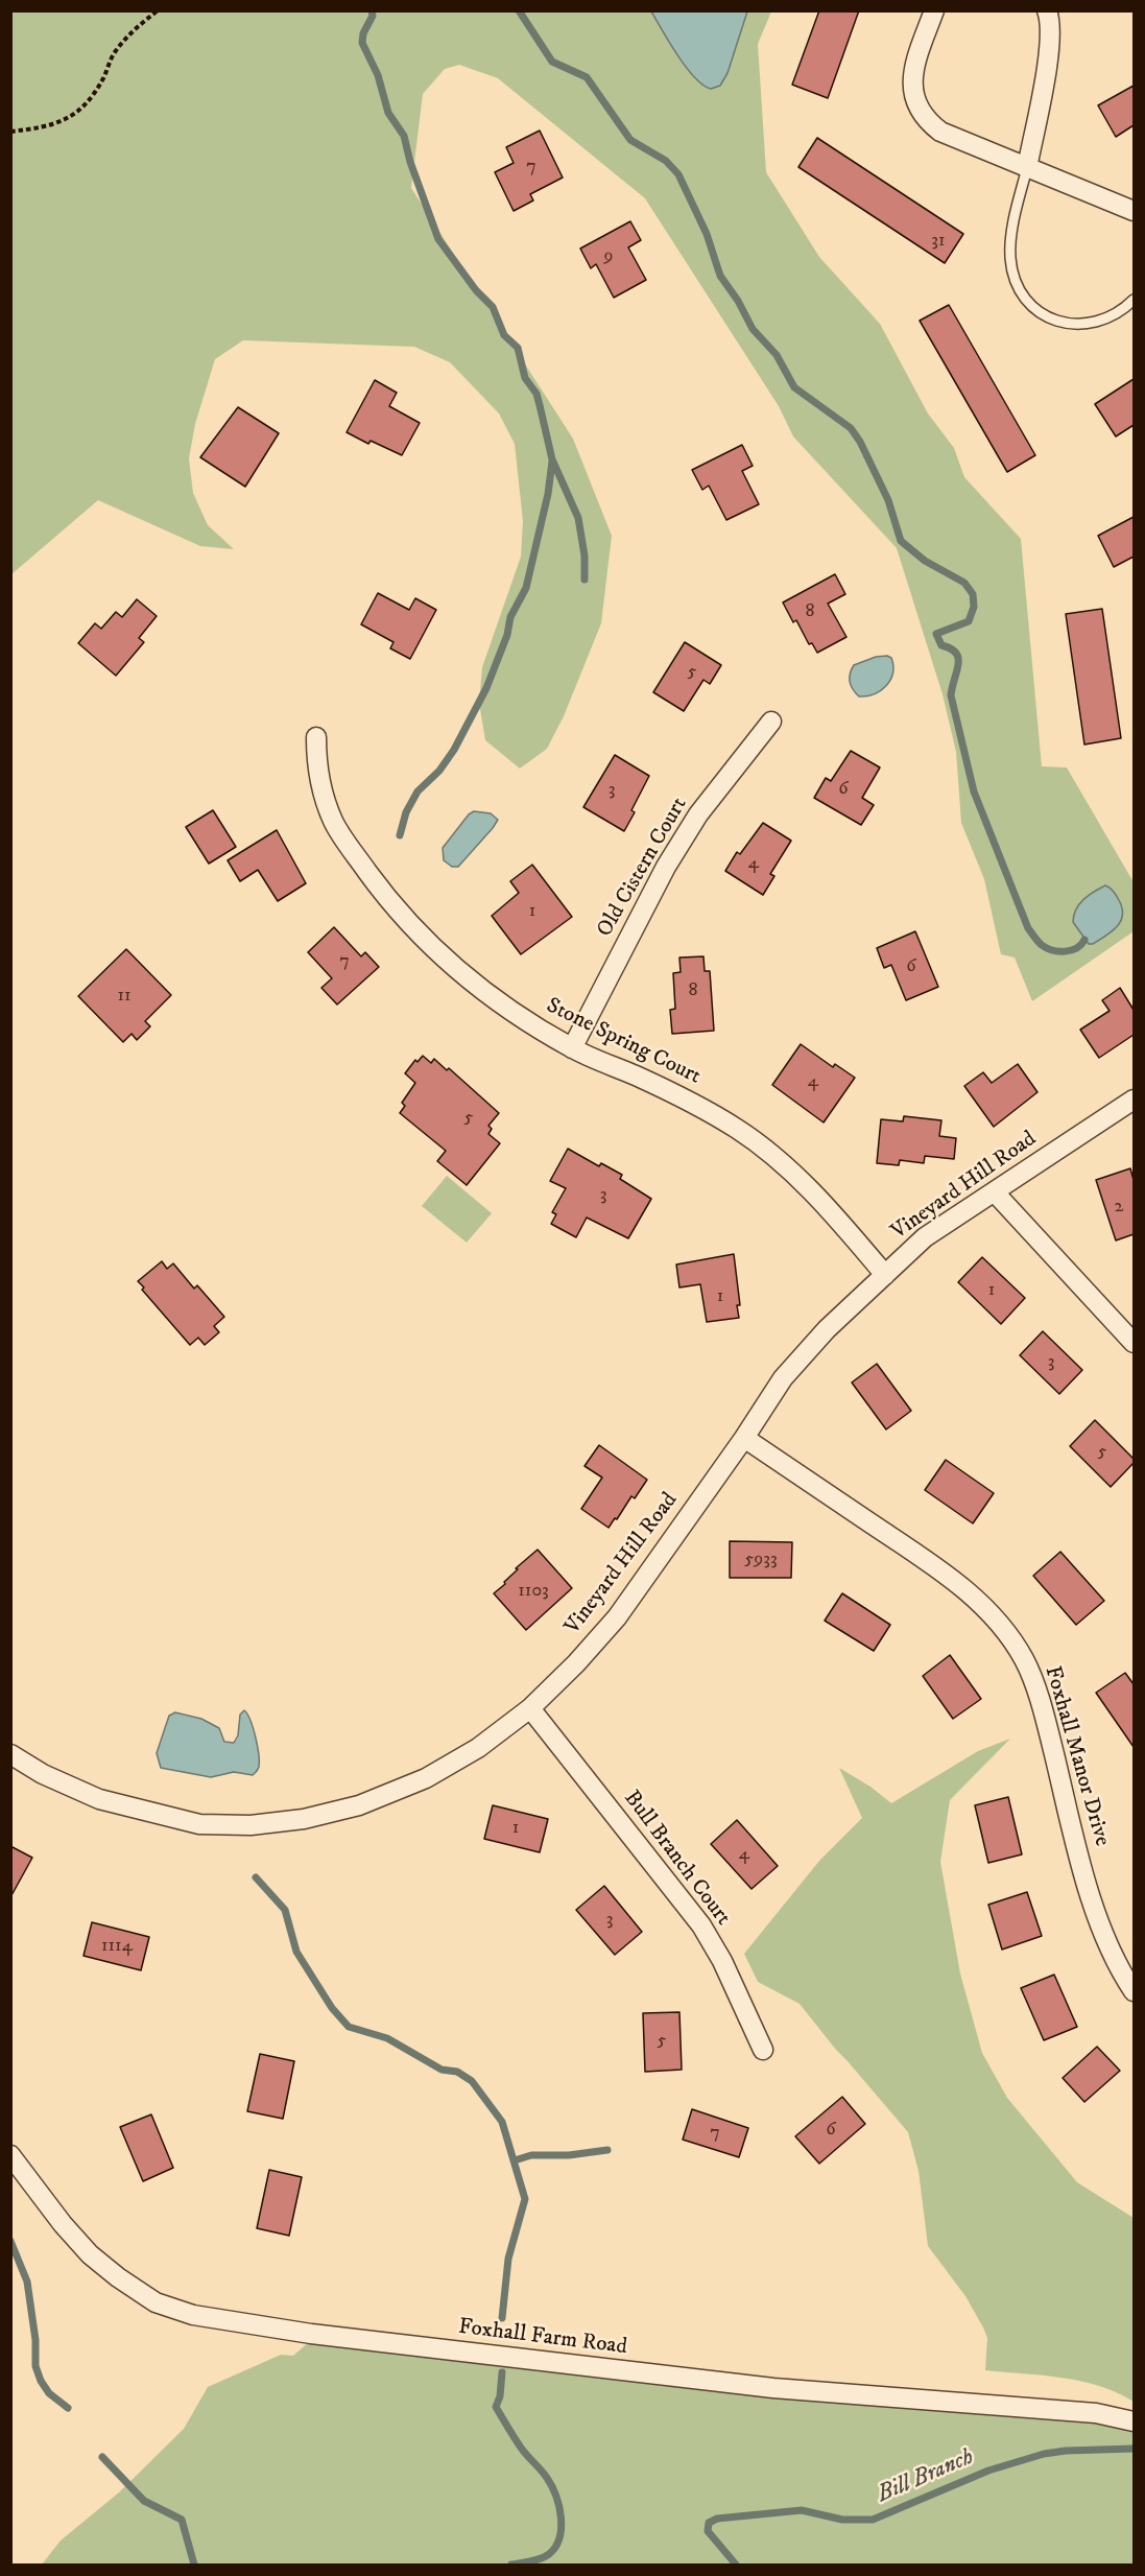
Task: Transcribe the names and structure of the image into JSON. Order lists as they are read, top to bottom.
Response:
{
  "streets": {
    "street": [
      "Old Cistern Court",
      "Stone Spring Court",
      "Vineyard Hill Road",
      "Foxhall Manor Drive",
      "Bull Branch Court",
      "Foxhall Farm Road"
    ]
  },
  "crossings": [
    ["Old Cistern Court", "Stone Spring Court"],
    ["Stone Spring Court", "Vineyard Hill Road"],
    ["Vineyard Hill Road", "Foxhall Manor Drive"],
    ["Vineyard Hill Road", "Bull Branch Court"]
  ],
  "water": ["Bill Branch"],
  "house_numbers": [
    "7",
    "31",
    "9",
    "8",
    "5",
    "6",
    "3",
    "4",
    "1",
    "7",
    "6",
    "8",
    "11",
    "4",
    "5",
    "3",
    "2",
    "1",
    "1",
    "3",
    "5",
    "5933",
    "1103",
    "1",
    "4",
    "3",
    "1114",
    "5",
    "6",
    "7"
  ]
}
